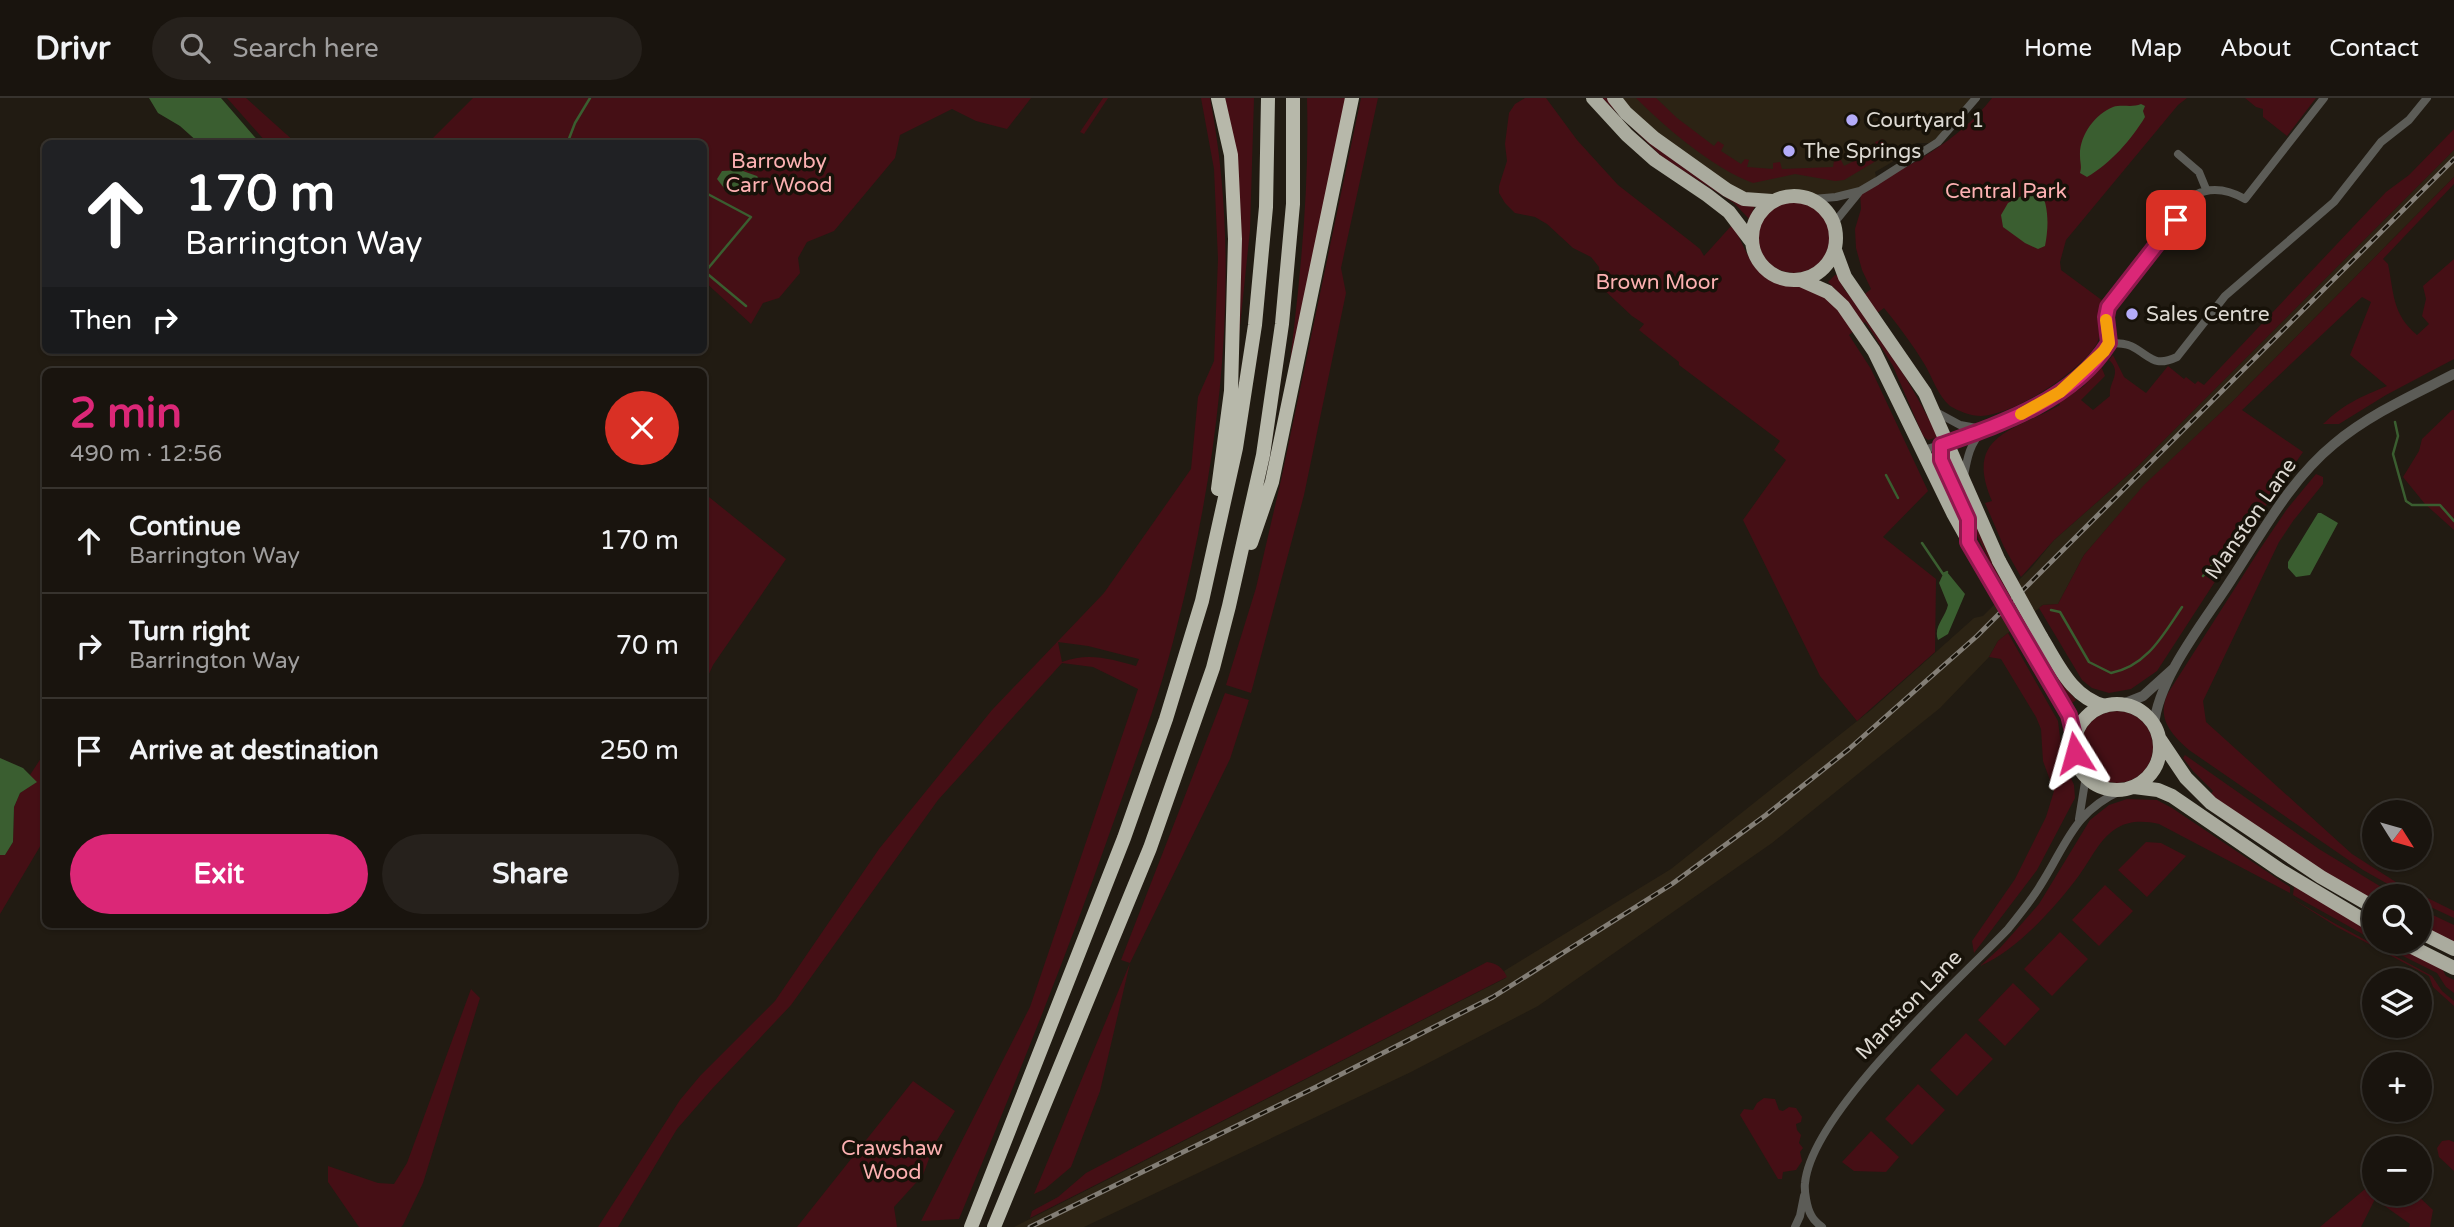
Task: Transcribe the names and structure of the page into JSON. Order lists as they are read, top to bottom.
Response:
{
  "streets": {
    "street": ["Manston Lane"]
  },
  "parks": [
    "Barrowby Carr Wood",
    "Central Park",
    "Brown Moor",
    "Crawshaw Wood"
  ],
  "places": ["Courtyard 1", "The Springs", "Sales Centre"],
  "north": "bottom right",
  "page": {
    "header": "Drivr",
    "search": "Search here",
    "nav": [
      "Home",
      "Map",
      "About",
      "Contact"
    ],
    "turn": ["170 m", "Barrington Way"],
    "then": "Then",
    "heading": ["2 min", "490 m · 12:56"],
    "list": [
      {
        "name": "Continue",
        "note": "Barrington Way",
        "value": "170 m"
      },
      {
        "name": "Turn right",
        "note": "Barrington Way",
        "value": "70 m"
      },
      {
        "name": "Arrive at destination",
        "value": "250 m"
      }
    ],
    "map_buttons": ["+", "−"],
    "buttons": ["Exit", "Share"]
  }
}
